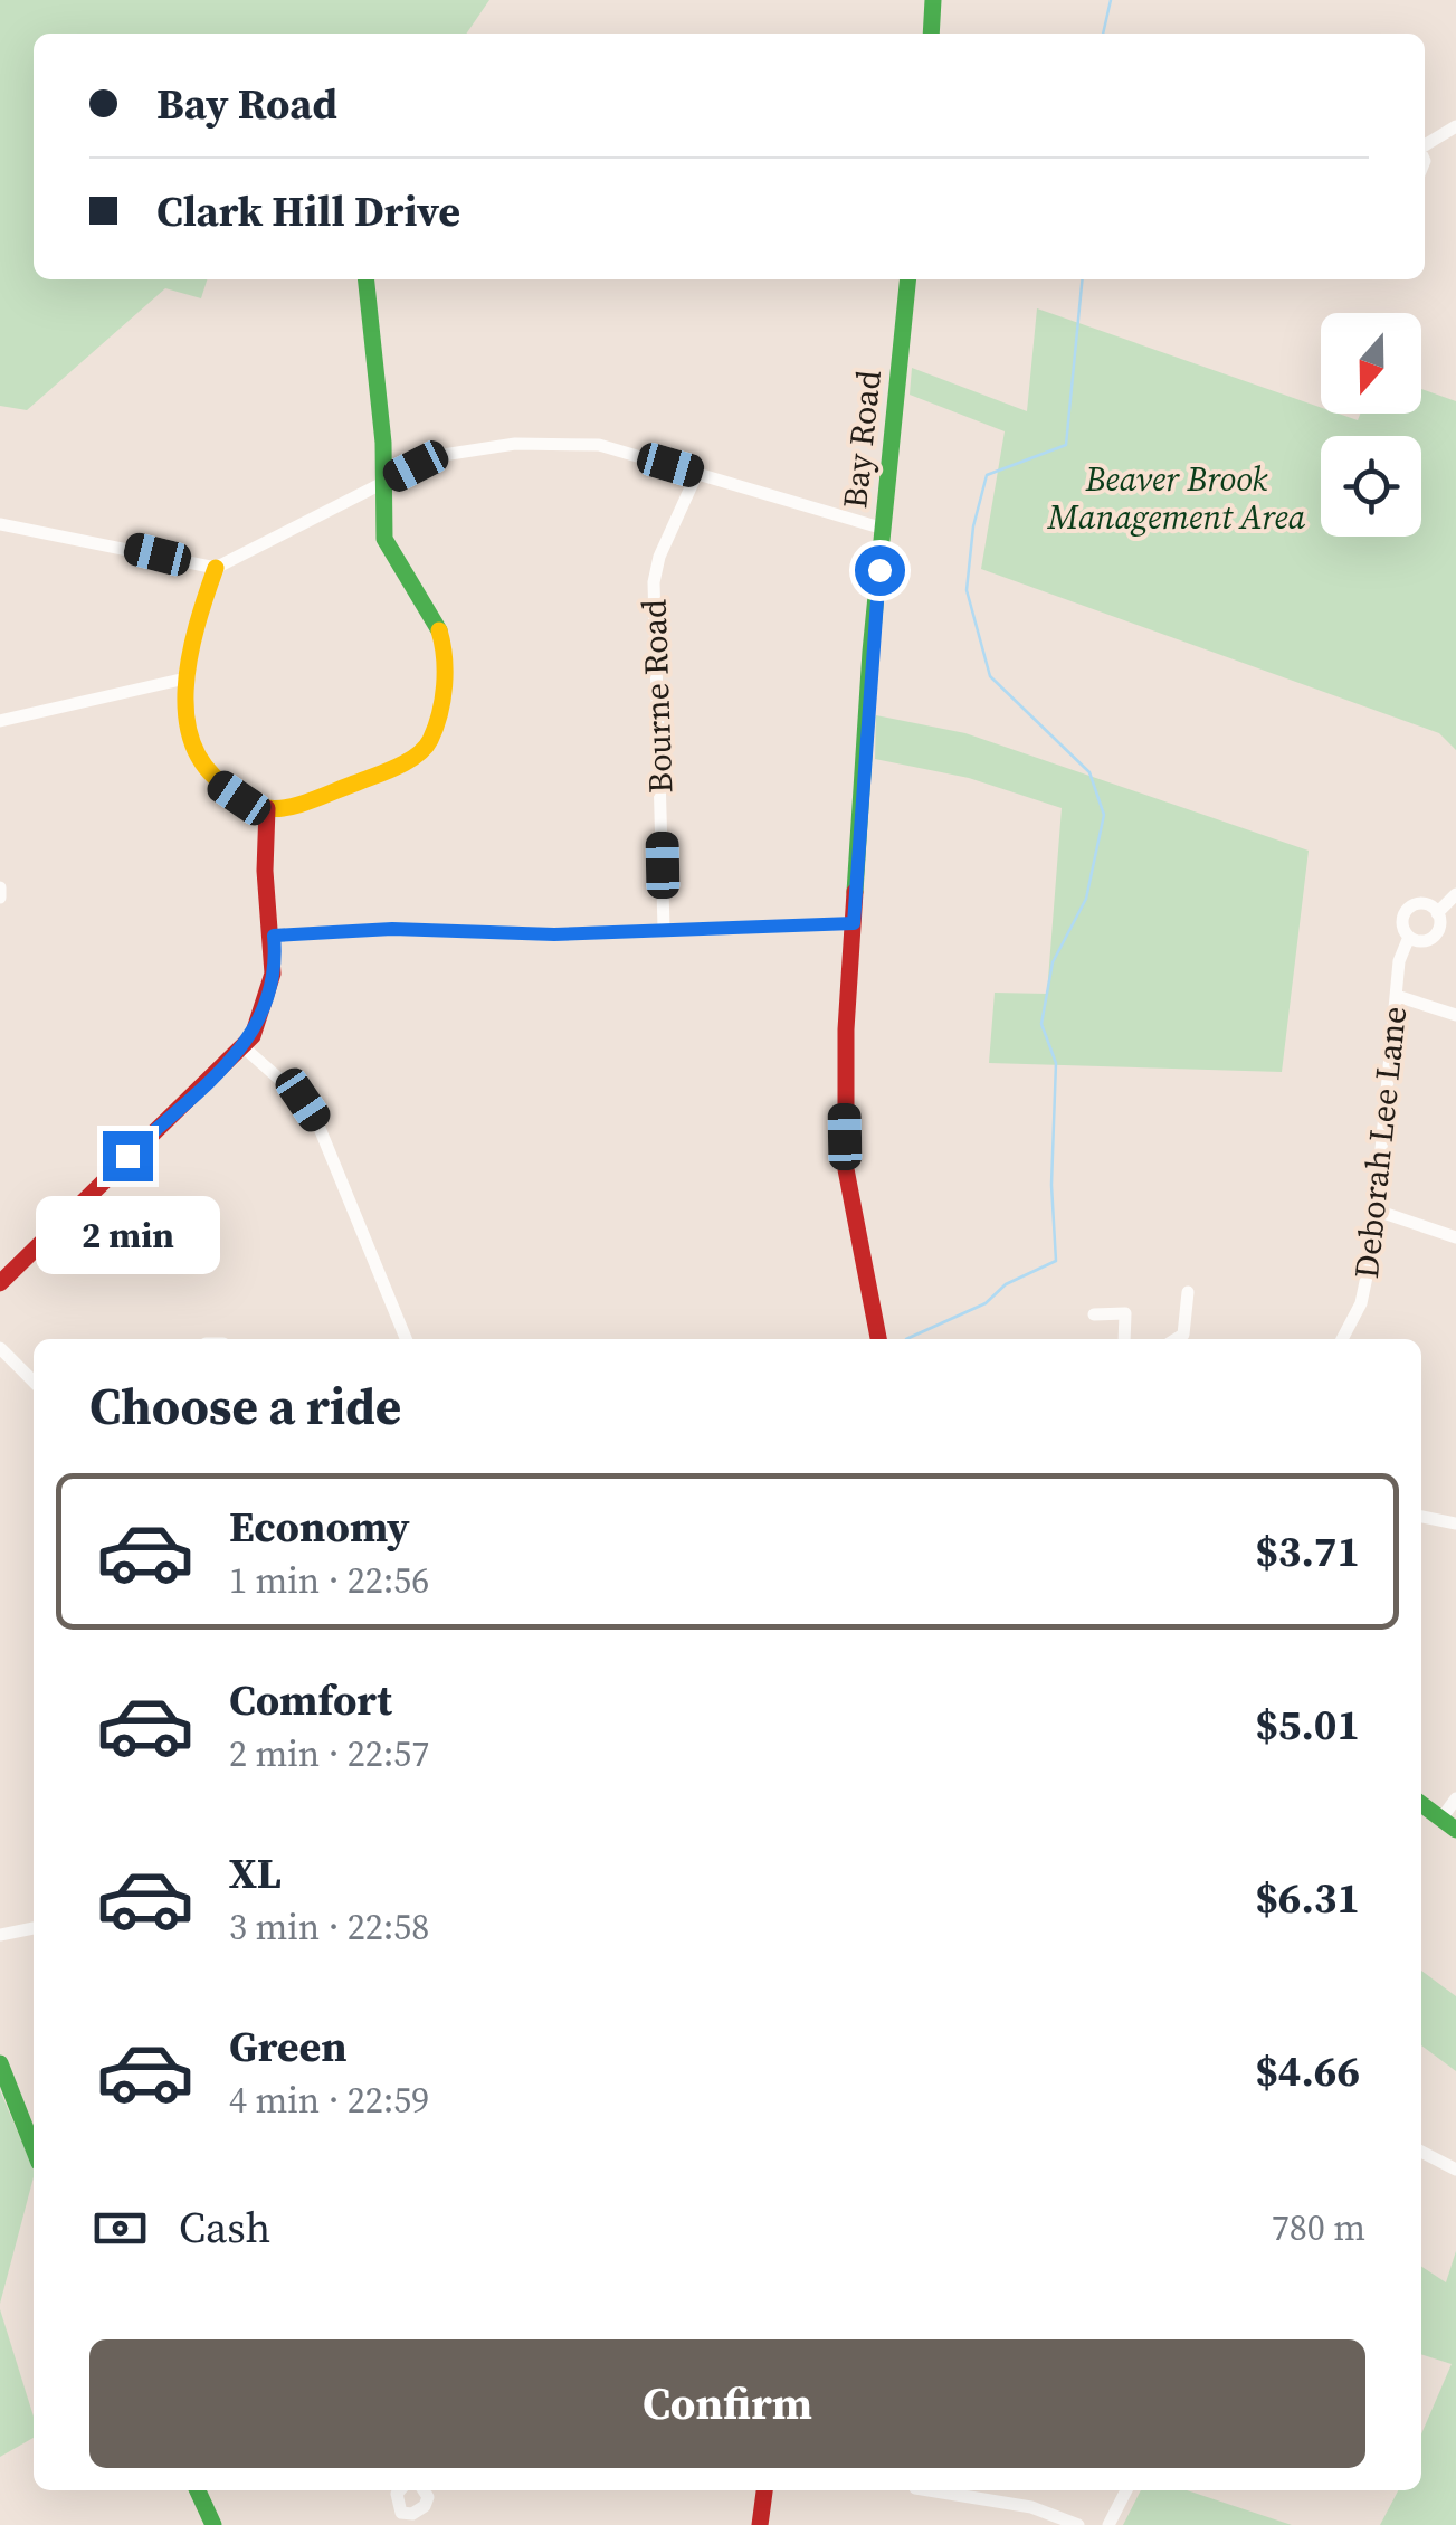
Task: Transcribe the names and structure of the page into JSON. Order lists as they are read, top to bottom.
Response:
{
  "streets": {
    "street": ["Bay Road", "Bourne Road", "Deborah Lee Lane"]
  },
  "parks": ["Beaver Brook Management Area"],
  "north": "bottom",
  "page": {
    "banner": ["Bay Road", "Clark Hill Drive"],
    "bubble": "2 min",
    "heading": "Choose a ride",
    "list": [
      {
        "name": "Economy",
        "note": "1 min · 22:56",
        "value": "$3.71"
      },
      {
        "name": "Comfort",
        "note": "2 min · 22:57",
        "value": "$5.01"
      },
      {
        "name": "XL",
        "note": "3 min · 22:58",
        "value": "$6.31"
      },
      {
        "name": "Green",
        "note": "4 min · 22:59",
        "value": "$4.66"
      }
    ],
    "pay": ["Cash", "780 m"],
    "buttons": "Confirm"
  }
}
